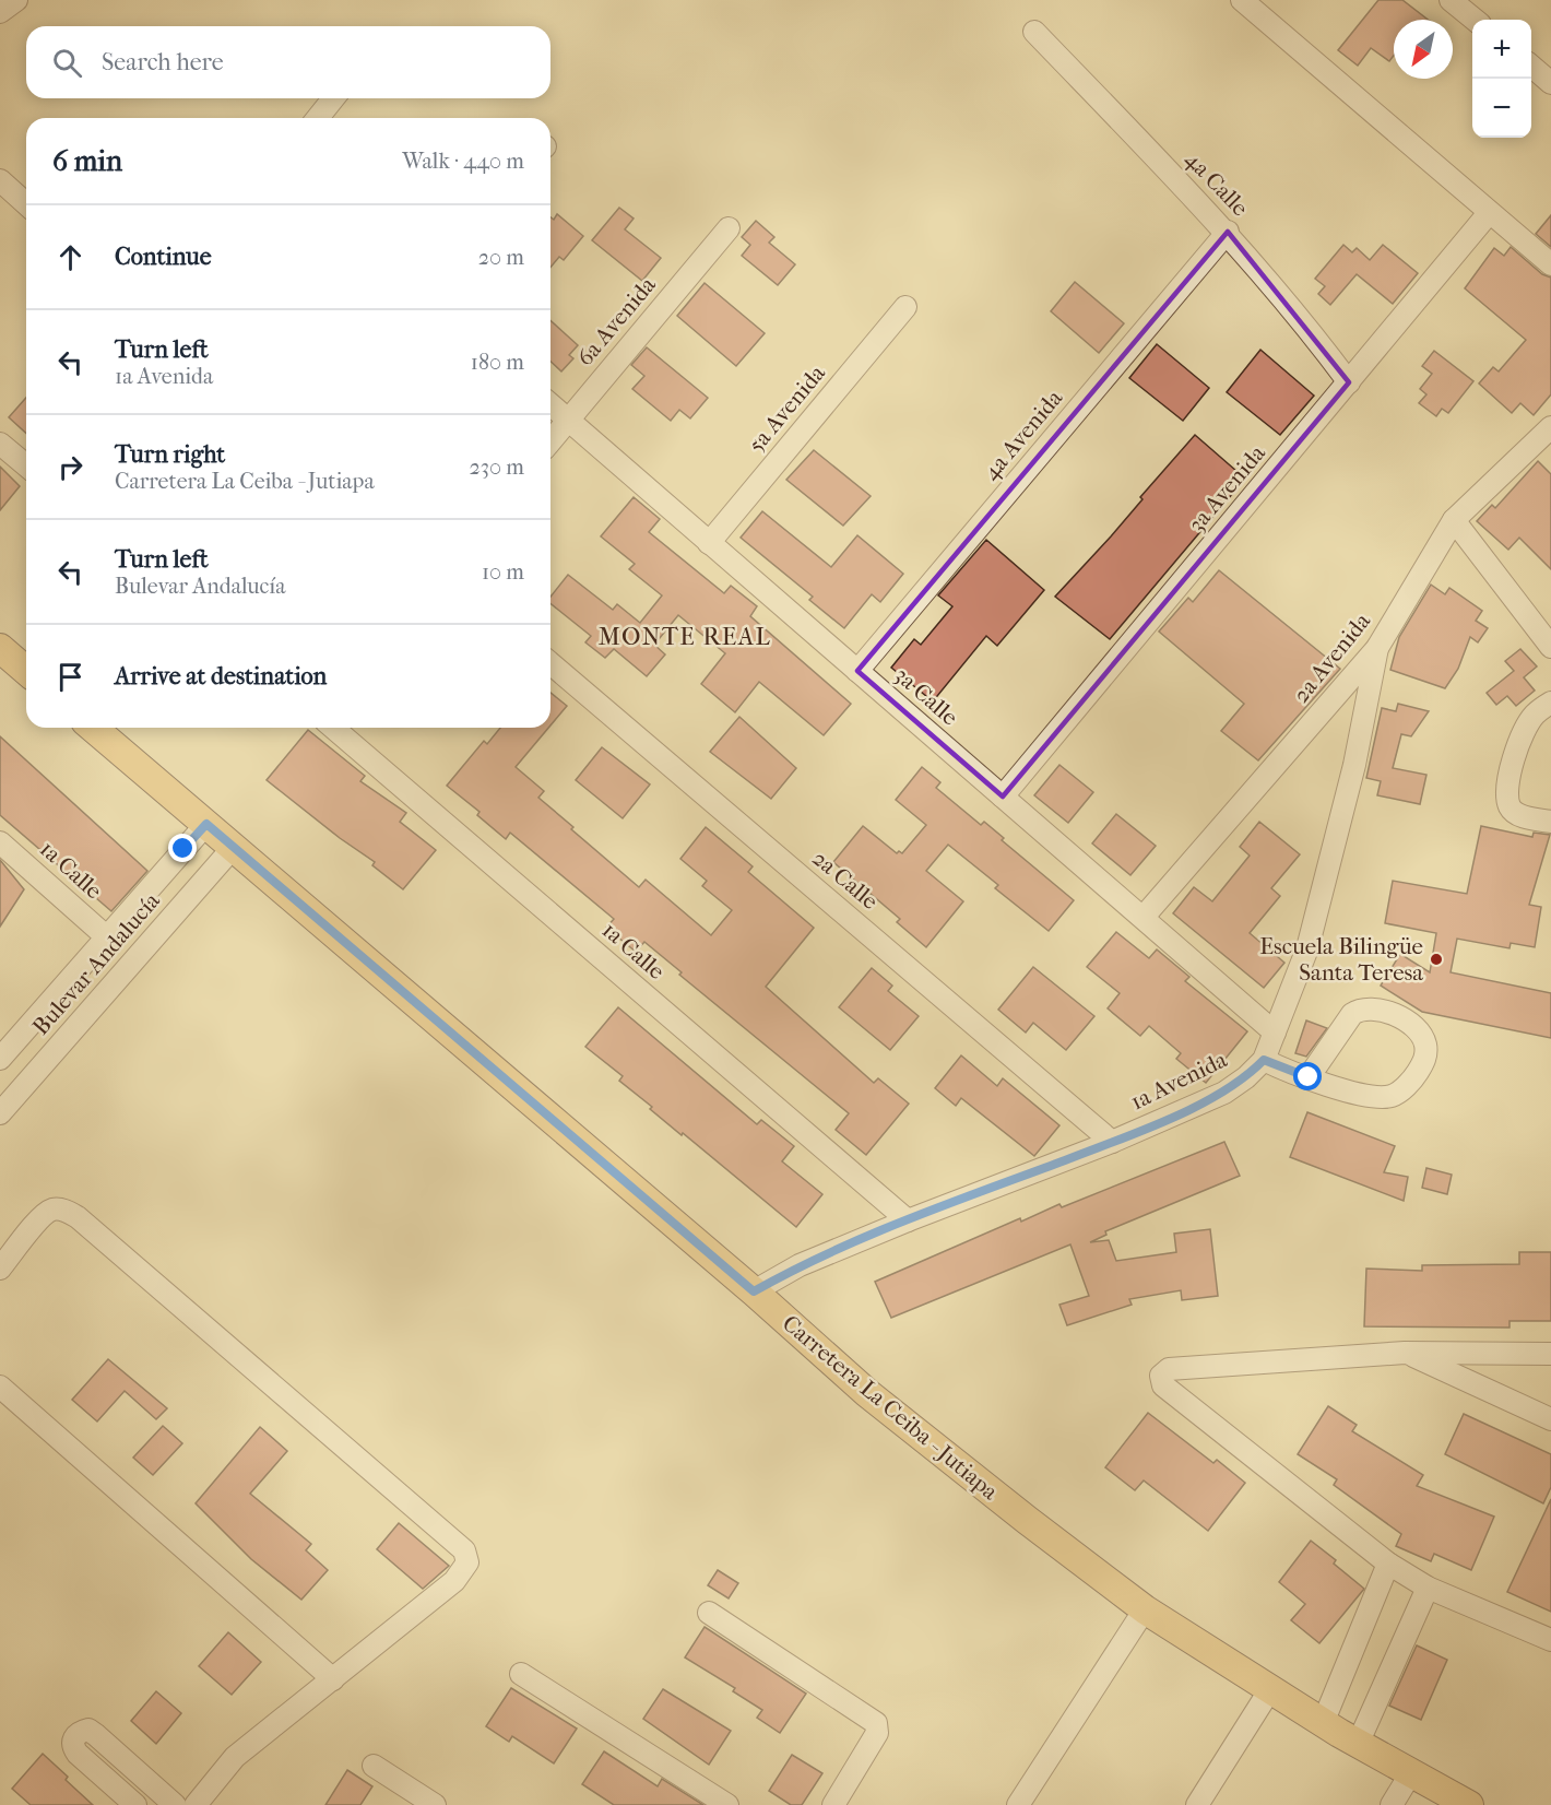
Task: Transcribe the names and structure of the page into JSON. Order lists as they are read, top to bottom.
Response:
{
  "streets": {
    "main road": ["Carretera La Ceiba - Jutiapa"],
    "street": [
      "4a Calle",
      "6a Avenida",
      "5a Avenida",
      "4a Avenida",
      "3a Avenida",
      "2a Avenida",
      "3a Calle",
      "1a Calle",
      "2a Calle",
      "Bulevar Andalucía",
      "1a Avenida"
    ]
  },
  "crossings": [
    ["4a Calle", "4a Avenida"],
    ["4a Calle", "3a Avenida"],
    ["6a Avenida", "3a Calle"],
    ["5a Avenida", "3a Calle"],
    ["4a Avenida", "3a Calle"],
    ["3a Avenida", "3a Calle"],
    ["2a Avenida", "3a Calle"],
    ["2a Avenida", "1a Avenida"],
    ["3a Calle", "1a Avenida"],
    ["1a Calle", "Bulevar Andalucía"],
    ["1a Calle", "1a Avenida"],
    ["2a Calle", "1a Avenida"],
    ["Bulevar Andalucía", "Carretera La Ceiba - Jutiapa"],
    ["1a Avenida", "Carretera La Ceiba - Jutiapa"]
  ],
  "districts": ["MONTE REAL"],
  "places": ["Escuela Bilingüe Santa Teresa"],
  "north": "bottom left",
  "page": {
    "map_buttons": ["+", "−"],
    "search": "Search here",
    "heading": ["6 min", "Walk · 440 m"],
    "list": [
      ["Continue", "20 m"],
      ["Turn left", "1a Avenida", "180 m"],
      ["Turn right", "Carretera La Ceiba - Jutiapa", "230 m"],
      ["Turn left", "Bulevar Andalucía", "10 m"],
      "Arrive at destination"
    ]
  }
}
